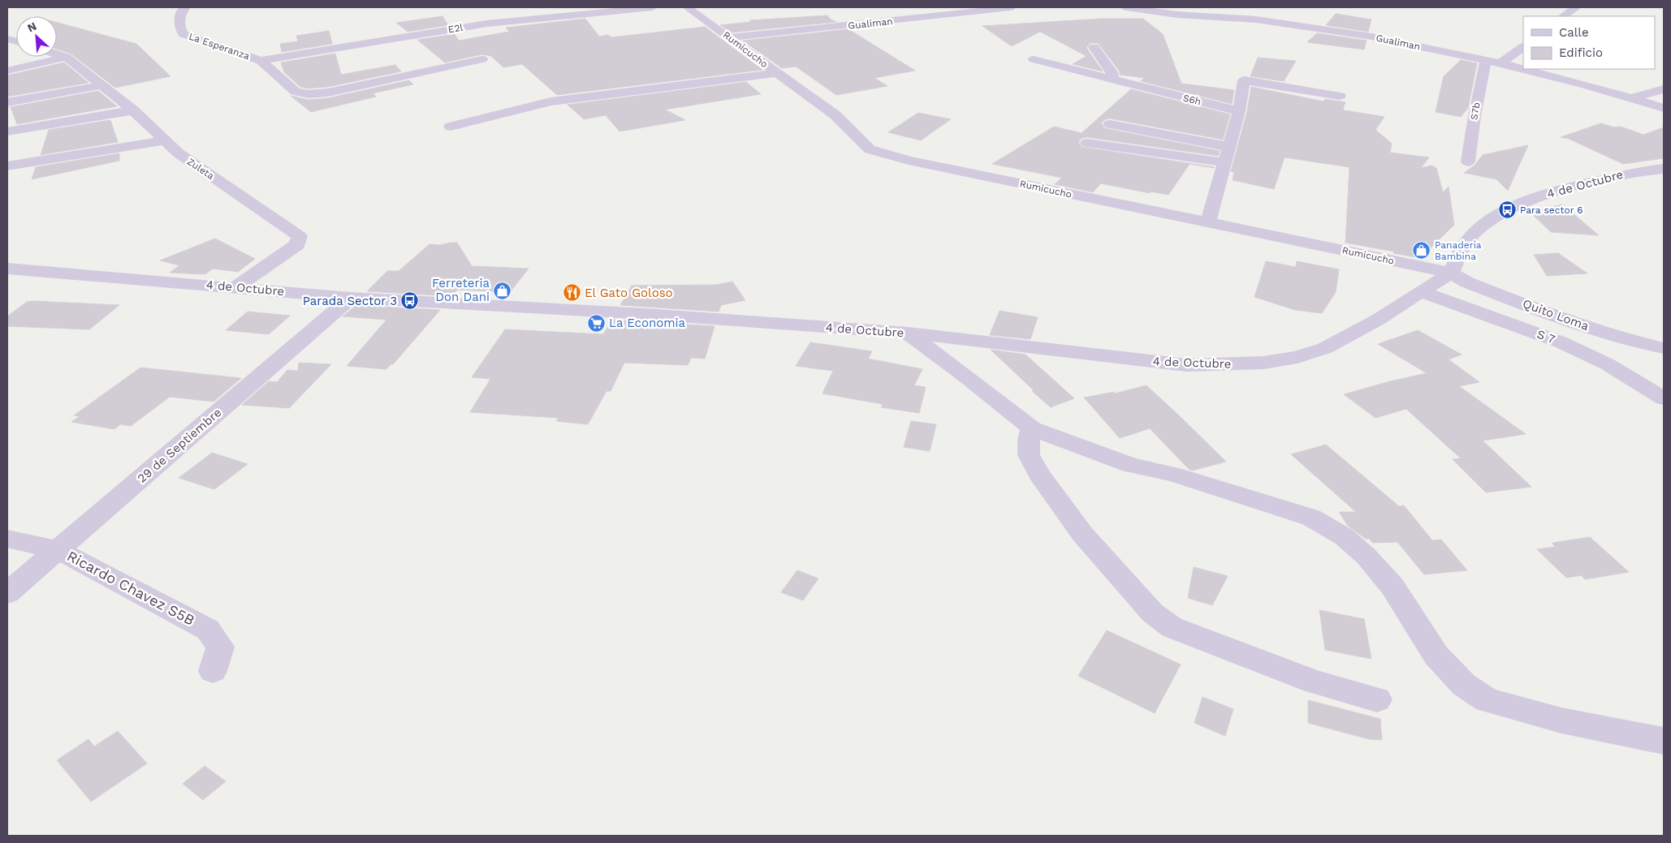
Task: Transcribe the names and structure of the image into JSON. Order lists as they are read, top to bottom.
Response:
{
  "streets": {
    "street": [
      "Gualiman",
      "E2l",
      "La Esperanza",
      "Rumicucho",
      "S6h",
      "S7b",
      "Zuleta",
      "4 de Octubre",
      "Quito Loma",
      "S 7",
      "29 de Septiembre",
      "Ricardo Chavez S5B"
    ]
  },
  "crossings": [
    ["Gualiman", "Rumicucho"],
    ["Gualiman", "S7b"],
    ["E2l", "La Esperanza"],
    ["Rumicucho", "4 de Octubre"],
    ["Rumicucho", "Quito Loma"],
    ["Zuleta", "4 de Octubre"],
    ["4 de Octubre", "Quito Loma"],
    ["4 de Octubre", "S 7"],
    ["4 de Octubre", "29 de Septiembre"],
    ["29 de Septiembre", "Ricardo Chavez S5B"]
  ],
  "places": {
    "bus stop": ["Para sector 6", "Parada Sector 3"],
    "shop": ["Panaderia Bambina", "Ferreteria Don Dani"],
    "restaurant": ["El Gato Goloso"],
    "supermarket": ["La Economia"]
  },
  "legend": ["Calle", "Edificio"],
  "north": "top left"
}
